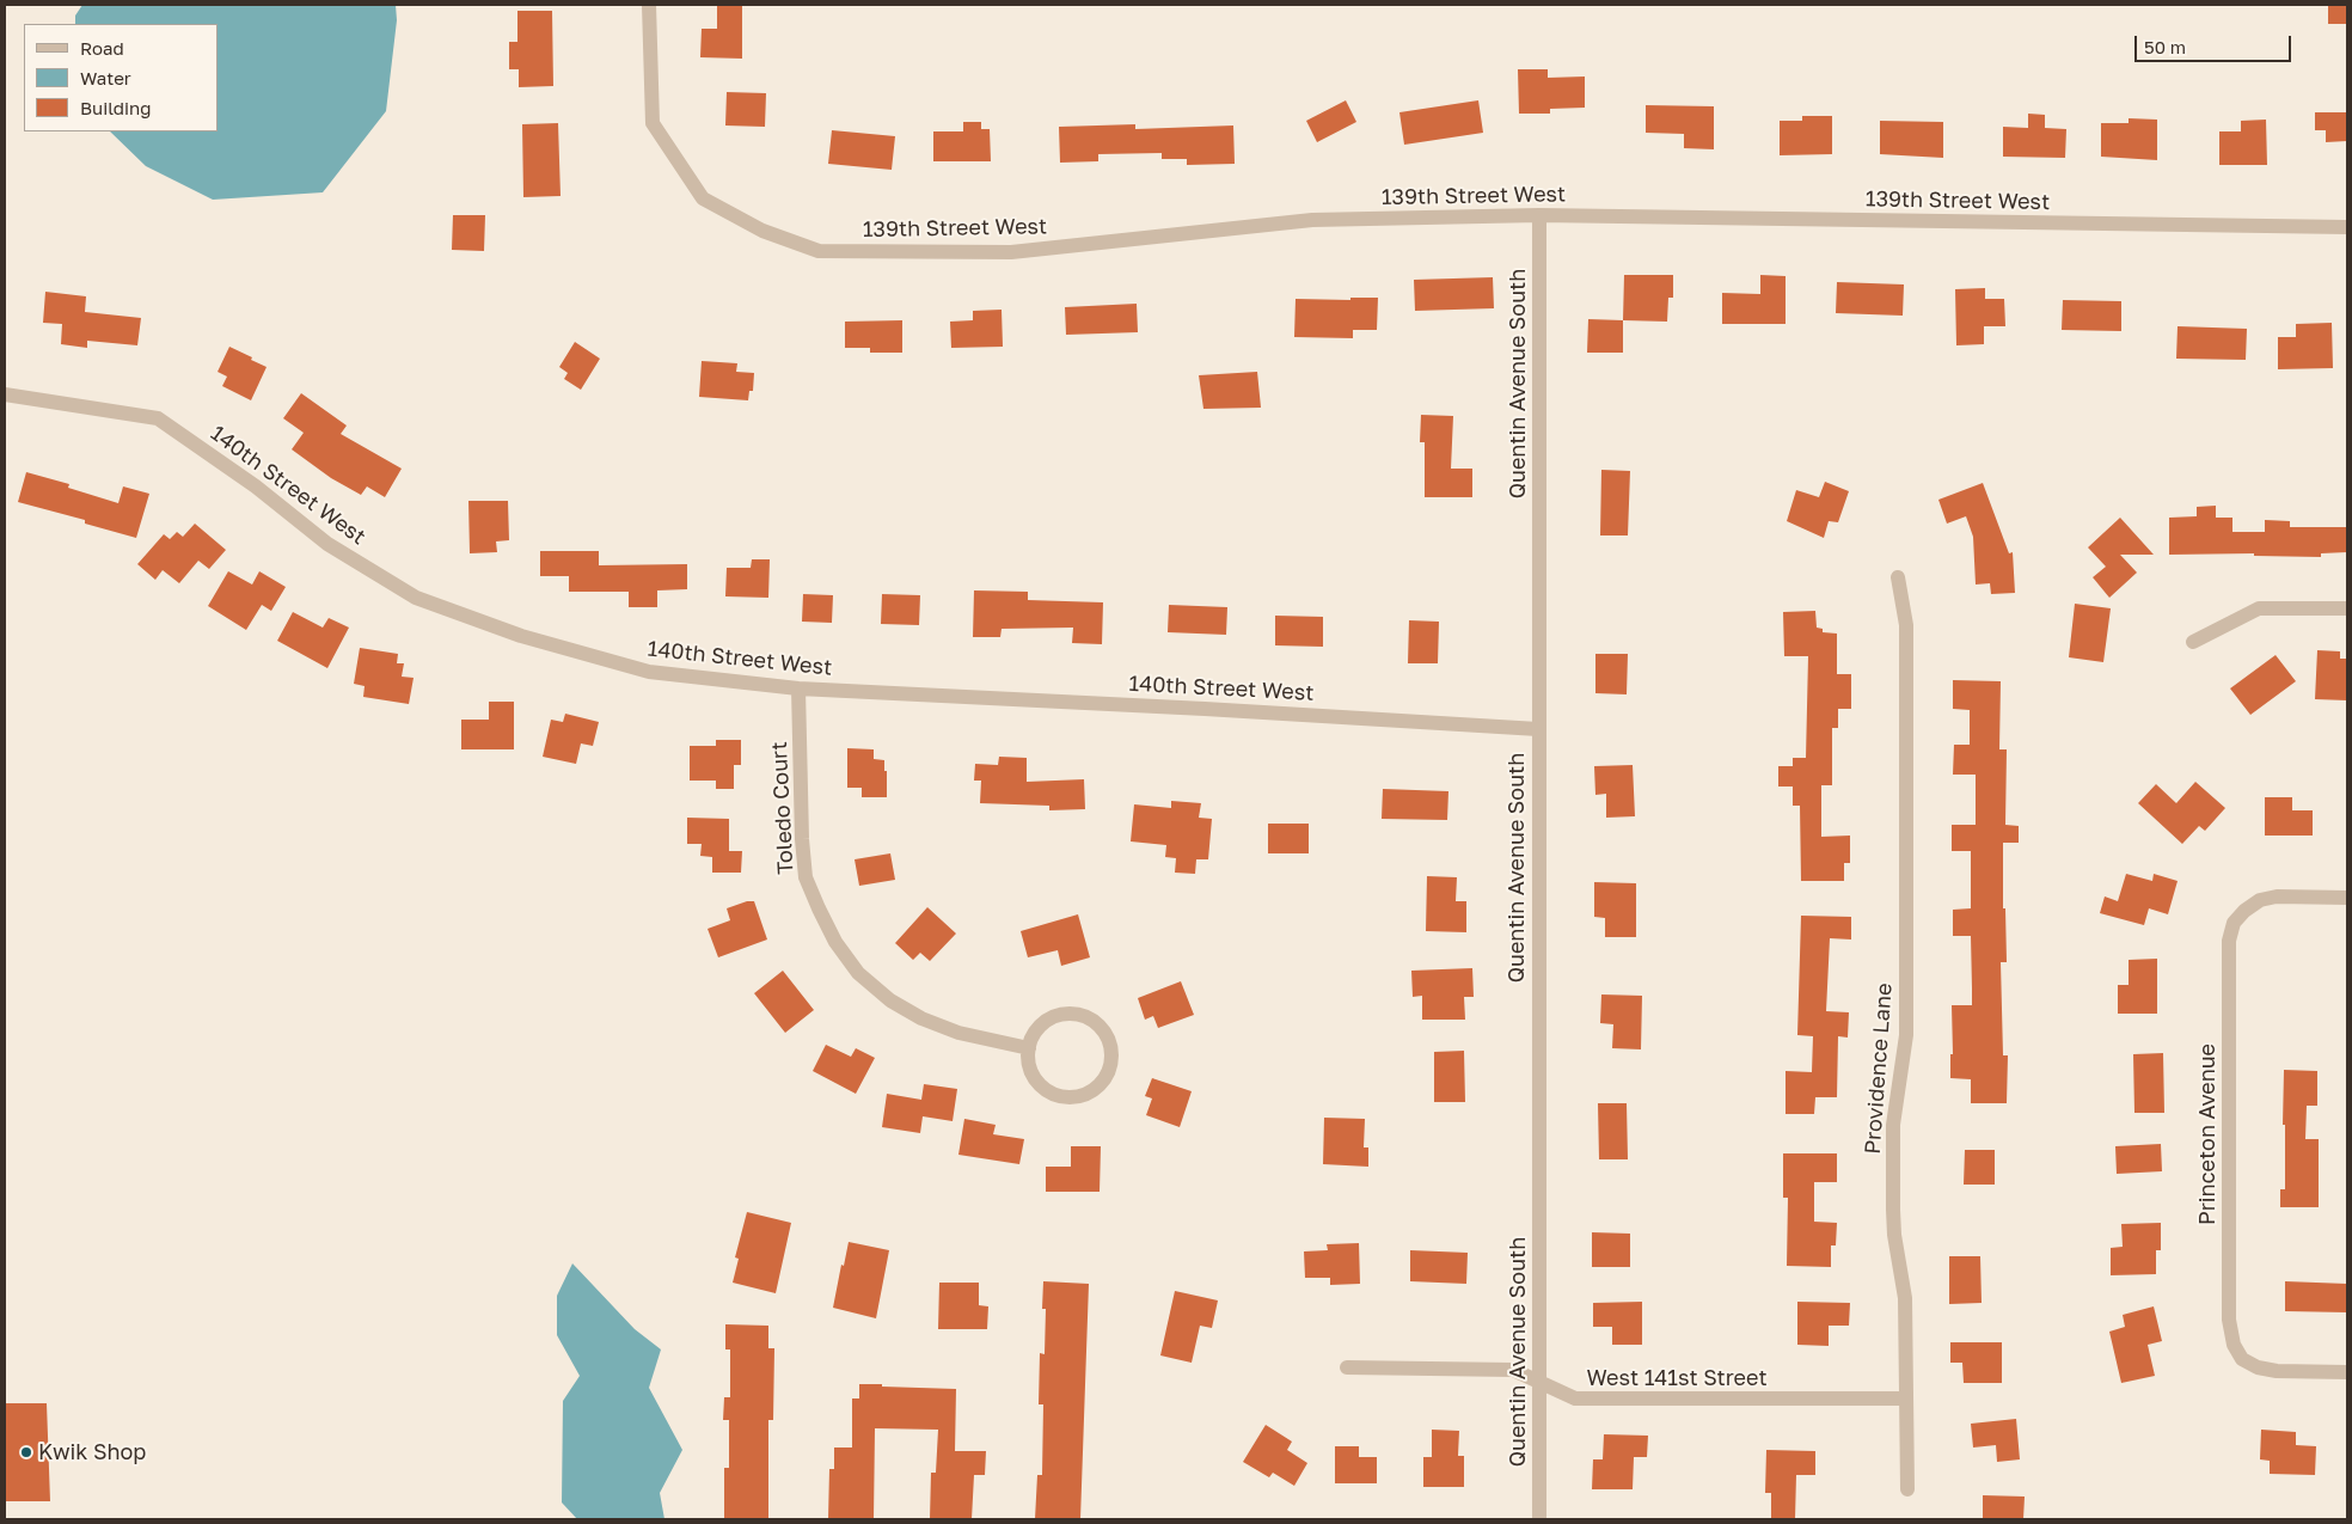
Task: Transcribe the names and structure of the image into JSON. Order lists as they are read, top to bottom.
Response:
{
  "streets": {
    "street": [
      "139th Street West",
      "Quentin Avenue South",
      "140th Street West",
      "Toledo Court",
      "Providence Lane",
      "Princeton Avenue",
      "West 141st Street"
    ]
  },
  "crossings": [
    ["139th Street West", "Quentin Avenue South"],
    ["Quentin Avenue South", "140th Street West"],
    ["Quentin Avenue South", "West 141st Street"],
    ["140th Street West", "Toledo Court"],
    ["Providence Lane", "West 141st Street"]
  ],
  "places": ["Kwik Shop"],
  "legend": ["Road", "Water", "Building"],
  "scale_bar": "50 m"
}
